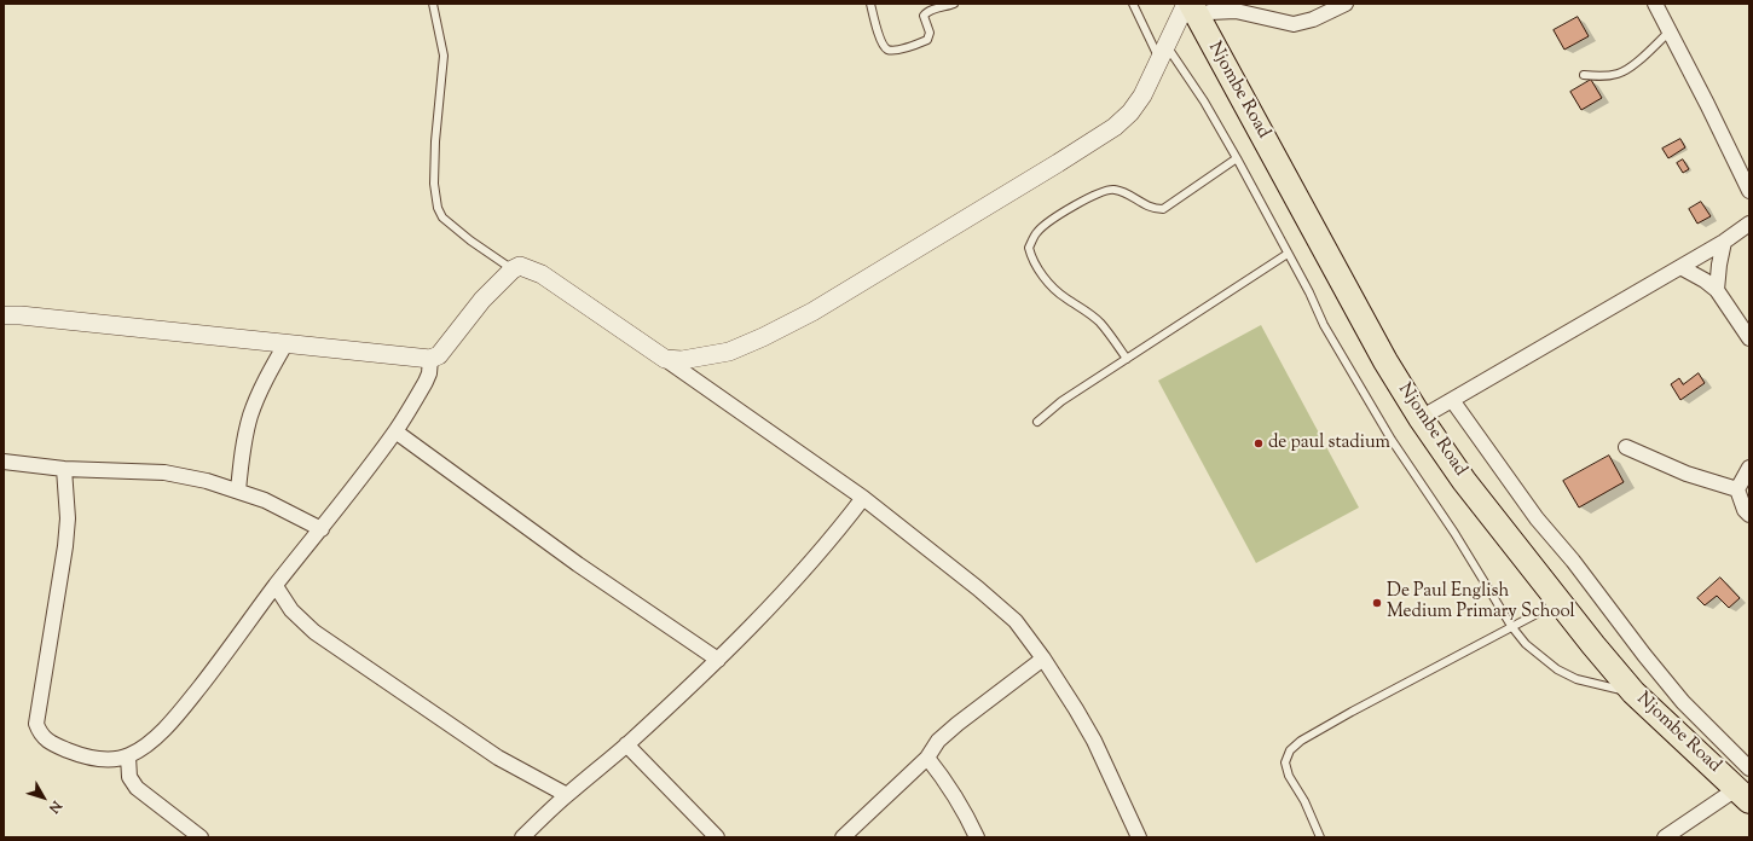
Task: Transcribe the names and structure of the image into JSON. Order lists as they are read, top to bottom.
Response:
{
  "streets": {
    "highway": ["Njombe Road"]
  },
  "places": ["de paul stadium", "De Paul English Medium Primary School"],
  "north": "bottom right"
}
